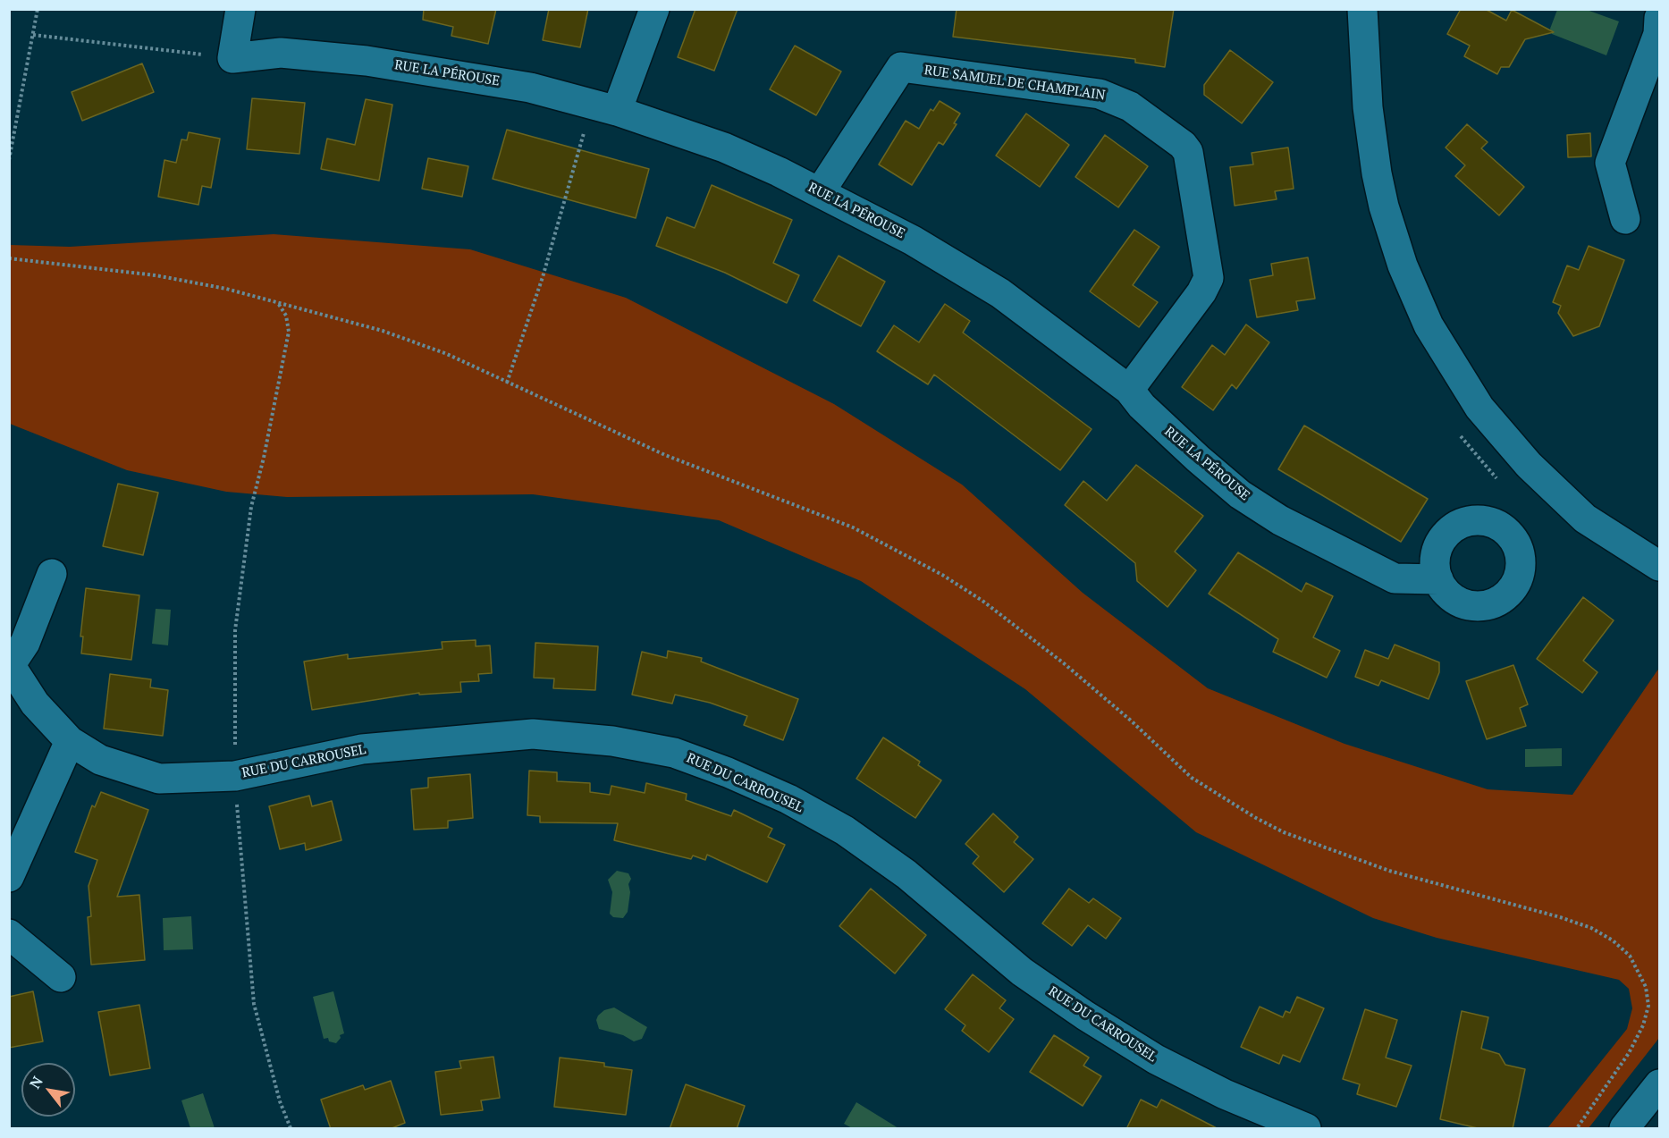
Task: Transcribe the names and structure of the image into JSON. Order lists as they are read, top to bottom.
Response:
{
  "streets": {
    "street": ["RUE LA PÉROUSE", "RUE SAMUEL DE CHAMPLAIN", "RUE DU CARROUSEL"]
  },
  "crossings": [
    ["RUE LA PÉROUSE", "RUE SAMUEL DE CHAMPLAIN"]
  ],
  "north": "top left"
}
